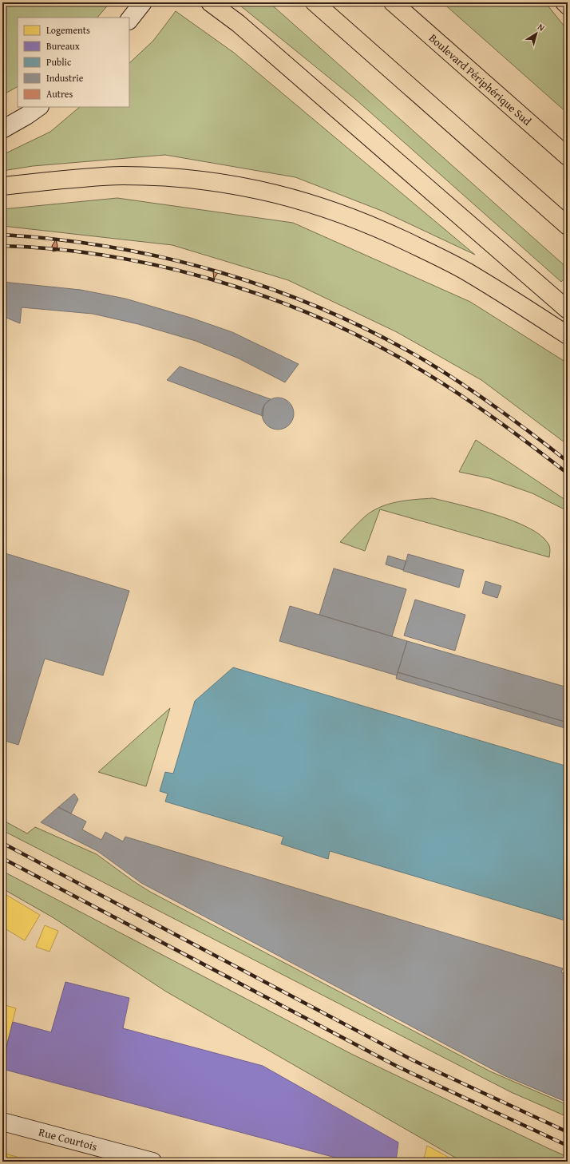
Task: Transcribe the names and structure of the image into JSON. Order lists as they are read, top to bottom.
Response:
{
  "streets": {
    "highway": ["Boulevard Périphérique Sud"],
    "street": ["Rue Courtois"]
  },
  "legend": [
    "Logements",
    "Bureaux",
    "Public",
    "Industrie",
    "Autres"
  ],
  "north": "top right"
}
